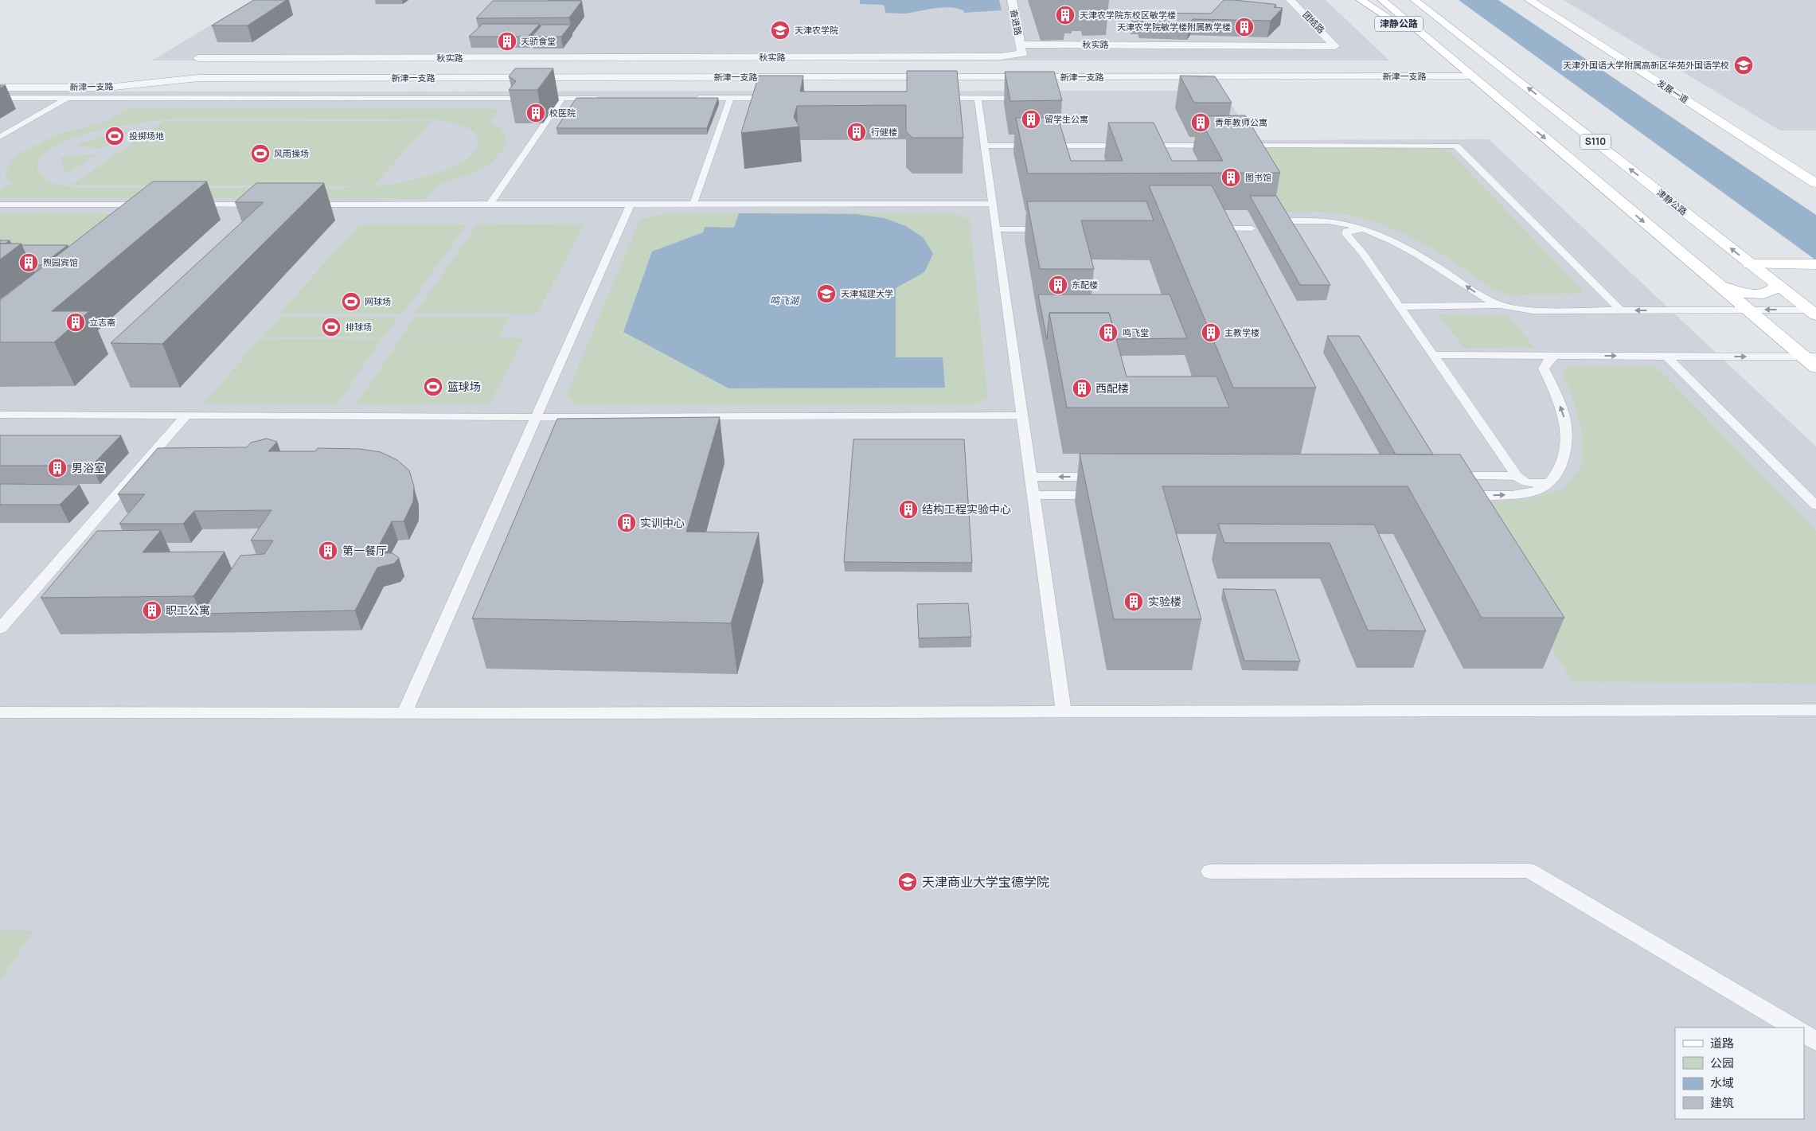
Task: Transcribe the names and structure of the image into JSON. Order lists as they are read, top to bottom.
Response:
{
  "streets": {
    "main road": ["津静公路", "发展一道", "S110"],
    "street": [
      "奋进路",
      "团结路",
      "秋实路",
      "新津一支路"
    ]
  },
  "crossings": [
    ["奋进路", "秋实路"],
    ["团结路", "秋实路"],
    ["津静公路", "S110"],
    ["新津一支路", "S110"]
  ],
  "water": ["鸣飞湖"],
  "places": {
    "building": [
      "天津农学院东校区敏学楼",
      "天津农学院敏学楼附属教学楼",
      "天骄食堂",
      "校医院",
      "留学生公寓",
      "青年教师公寓",
      "行健楼",
      "图书馆",
      "煦园宾馆",
      "东配楼",
      "立志斋",
      "鸣飞堂",
      "主教学楼",
      "西配楼",
      "男浴室",
      "结构工程实验中心",
      "实训中心",
      "第一餐厅",
      "实验楼",
      "职工公寓"
    ],
    "school or university": [
      "天津农学院",
      "天津外国语大学附属高新区华苑外国语学校",
      "天津城建大学",
      "天津商业大学宝德学院"
    ],
    "sports": [
      "投掷场地",
      "风雨操场",
      "网球场",
      "排球场",
      "篮球场"
    ]
  },
  "legend": [
    "道路",
    "公园",
    "水域",
    "建筑"
  ]
}
